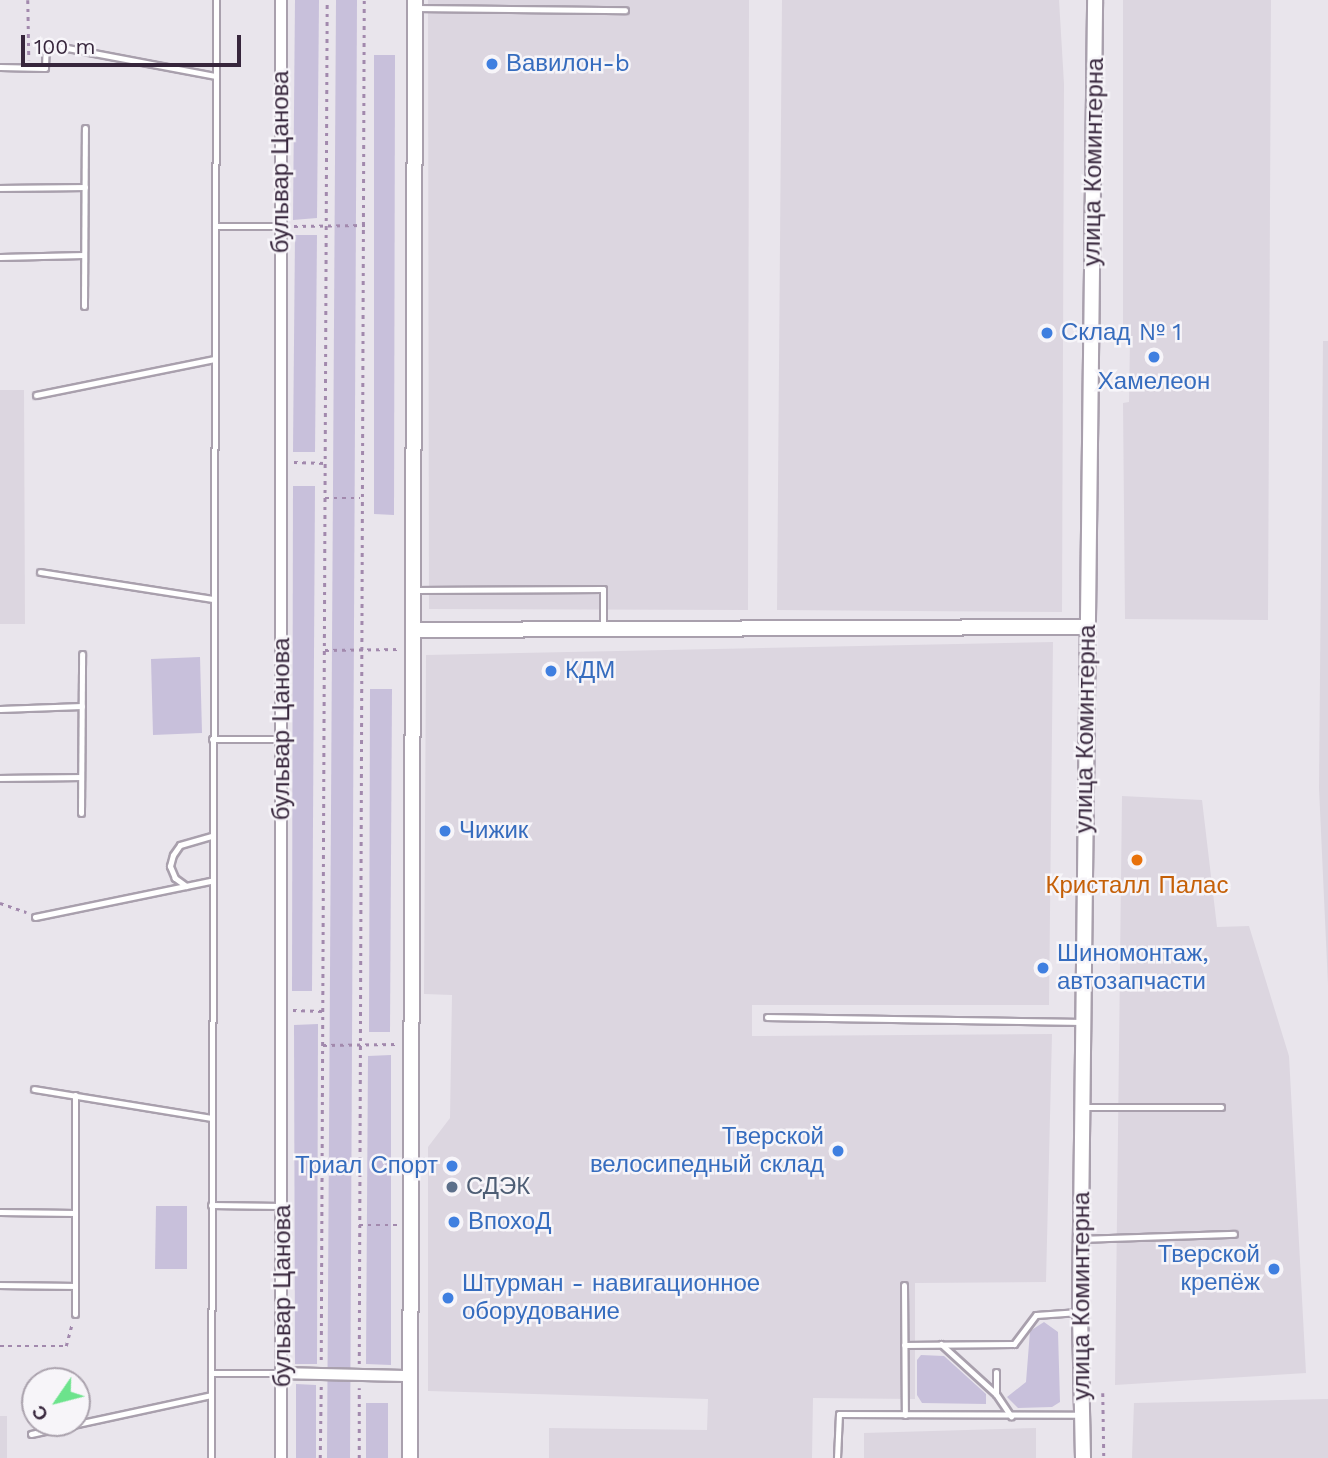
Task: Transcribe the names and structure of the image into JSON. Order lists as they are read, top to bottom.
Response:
{
  "streets": {
    "street": ["бульвар Цанова", "улица Коминтерна"]
  },
  "places": [
    "Вавилон-b",
    "Склад № 1",
    "Хамелеон",
    "КДМ",
    "Чижик",
    "Кристалл Палас",
    "Шиномонтаж, автозапчасти",
    "Тверской велосипедный склад",
    "Триал Спорт",
    "СДЭК",
    "ВпохоД",
    "Тверской крепёж",
    "Штурман - навигационное оборудование"
  ],
  "scale_bar": "100 m",
  "north": "bottom left"
}
